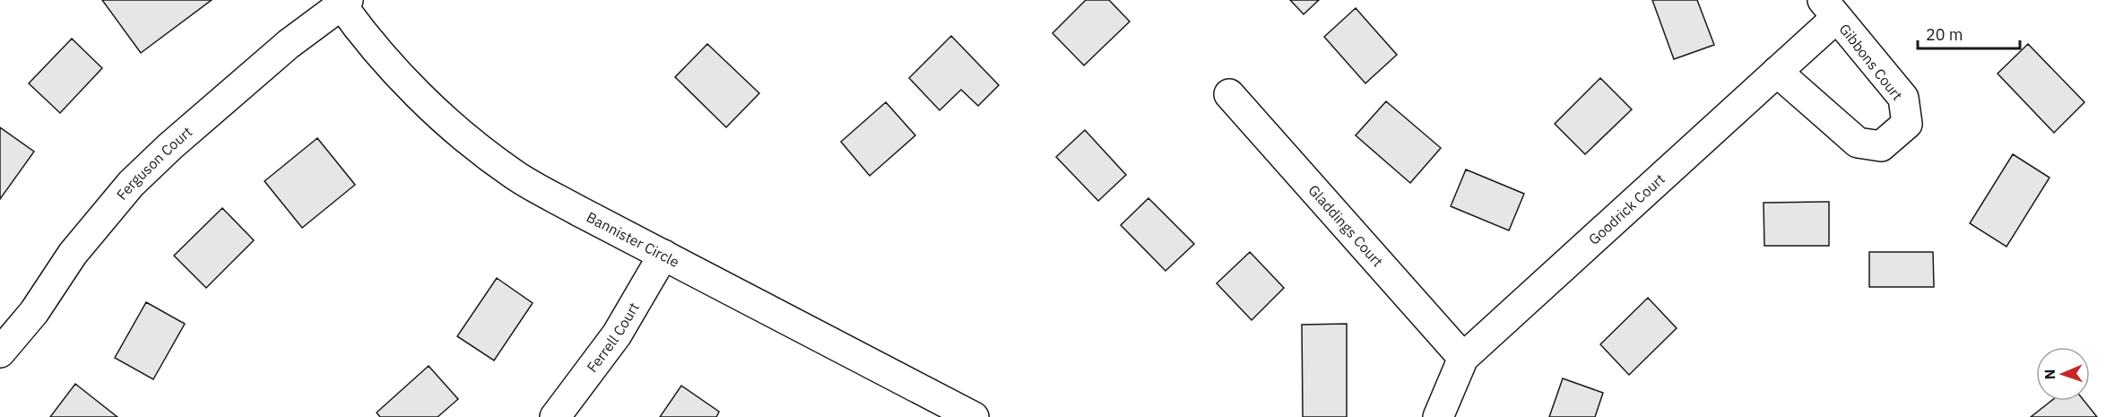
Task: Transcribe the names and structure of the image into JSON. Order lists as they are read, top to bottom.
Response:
{
  "streets": {
    "street": [
      "Gibbons Court",
      "Ferguson Court",
      "Goodrick Court",
      "Gladdings Court",
      "Bannister Circle",
      "Ferrell Court"
    ]
  },
  "crossings": [
    ["Gibbons Court", "Goodrick Court"],
    ["Ferguson Court", "Bannister Circle"],
    ["Goodrick Court", "Gladdings Court"],
    ["Bannister Circle", "Ferrell Court"]
  ],
  "scale_bar": "20 m",
  "north": "left"
}
